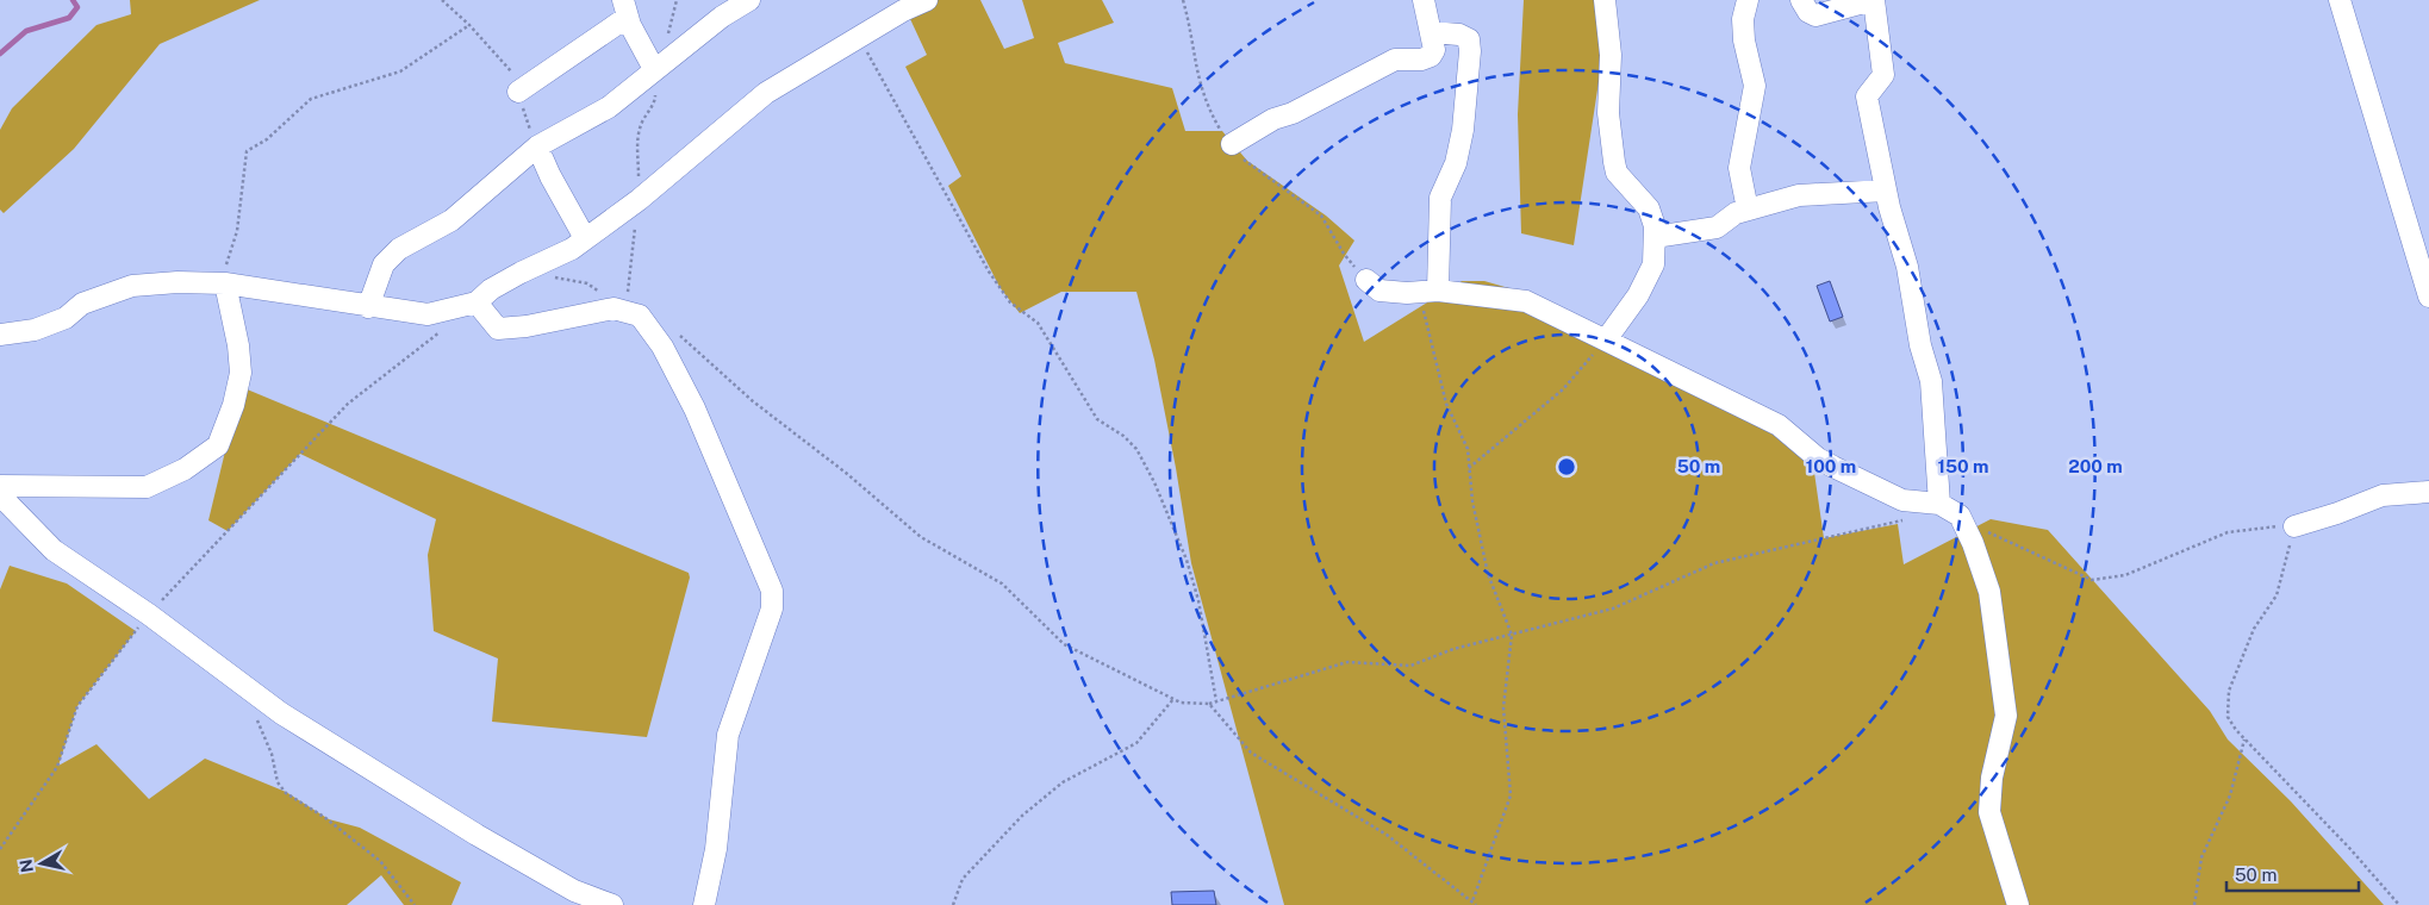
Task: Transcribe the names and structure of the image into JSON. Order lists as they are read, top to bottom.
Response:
{
  "scale_bar": "50 m",
  "north": "left",
  "rings": [
    "50 m",
    "100 m",
    "150 m",
    "200 m"
  ]
}
